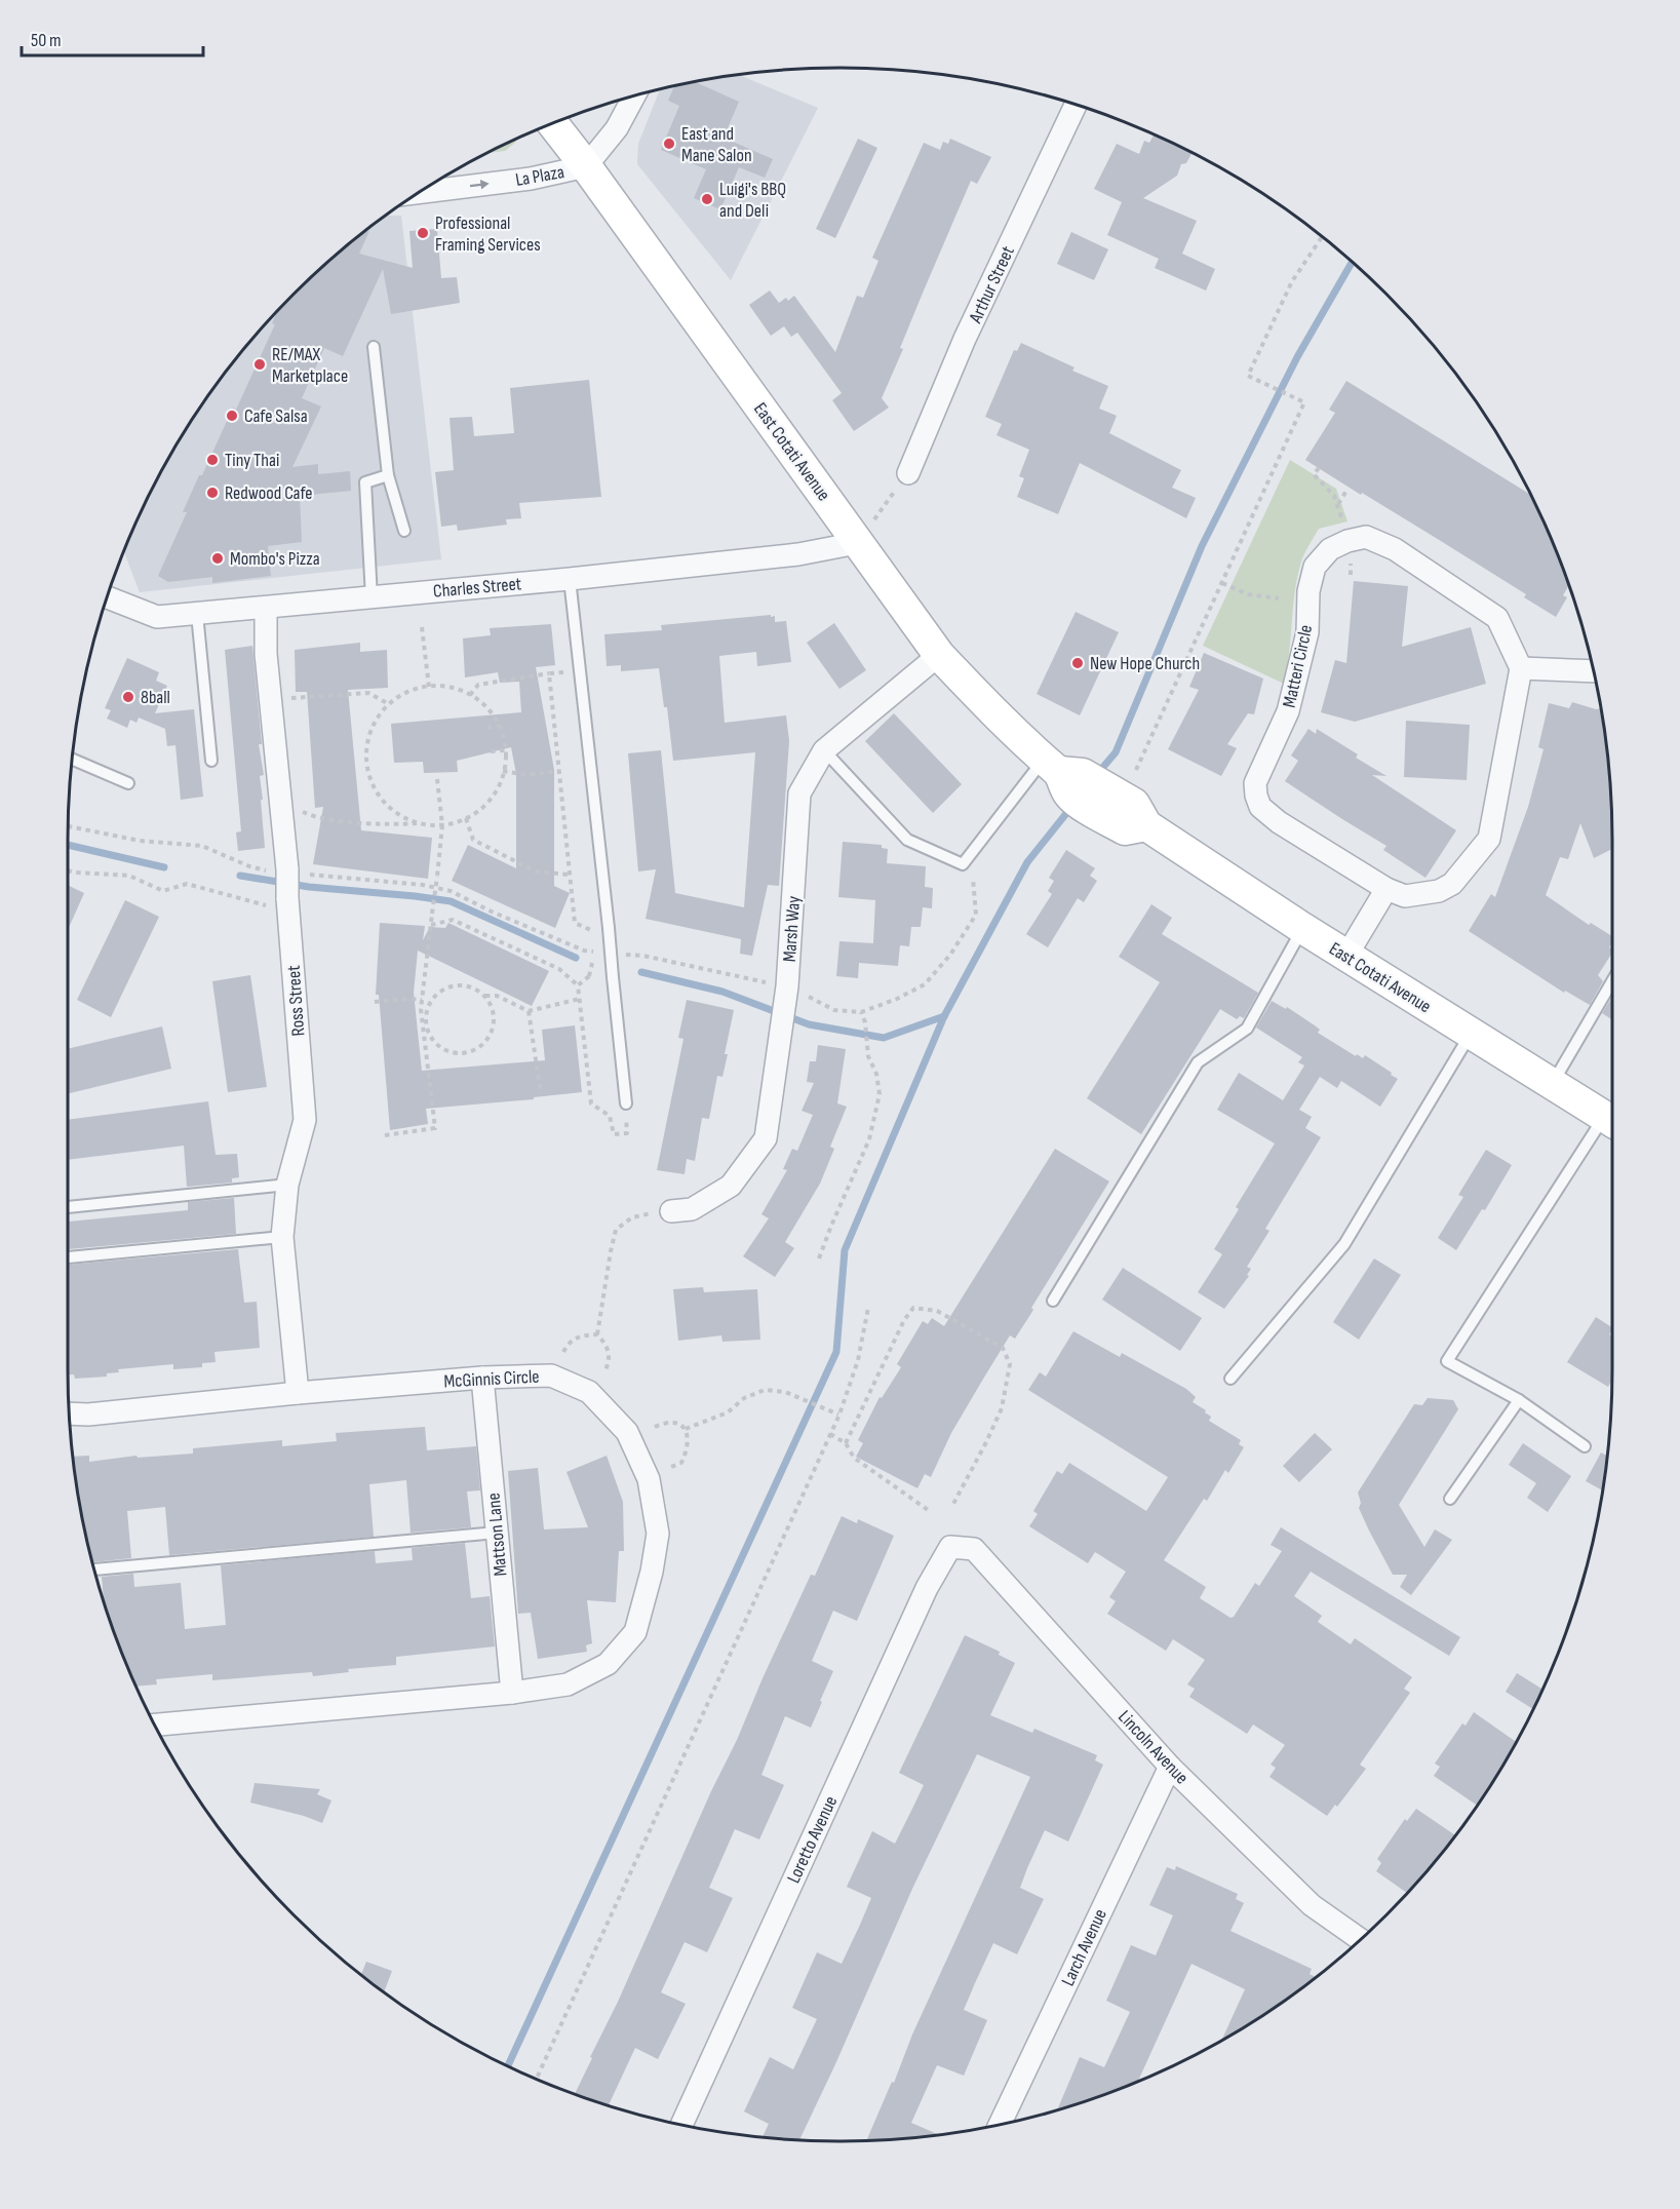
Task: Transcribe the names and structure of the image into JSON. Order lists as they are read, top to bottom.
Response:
{
  "streets": {
    "main road": ["East Cotati Avenue"],
    "street": [
      "La Plaza",
      "Arthur Street",
      "Charles Street",
      "Matteri Circle",
      "Marsh Way",
      "Ross Street",
      "McGinnis Circle",
      "Mattson Lane",
      "Lincoln Avenue",
      "Loretto Avenue",
      "Larch Avenue"
    ]
  },
  "crossings": [
    ["La Plaza", "East Cotati Avenue"],
    ["East Cotati Avenue", "Charles Street"],
    ["East Cotati Avenue", "Marsh Way"],
    ["Charles Street", "Ross Street"],
    ["Ross Street", "McGinnis Circle"],
    ["McGinnis Circle", "Mattson Lane"],
    ["Lincoln Avenue", "Loretto Avenue"],
    ["Lincoln Avenue", "Larch Avenue"]
  ],
  "one_way": ["La Plaza"],
  "places": [
    "East and Mane Salon",
    "Luigi's BBQ and Deli",
    "Professional Framing Services",
    "RE/MAX Marketplace",
    "Cafe Salsa",
    "Tiny Thai",
    "Redwood Cafe",
    "Mombo's Pizza",
    "New Hope Church",
    "8ball"
  ],
  "scale_bar": "50 m"
}
